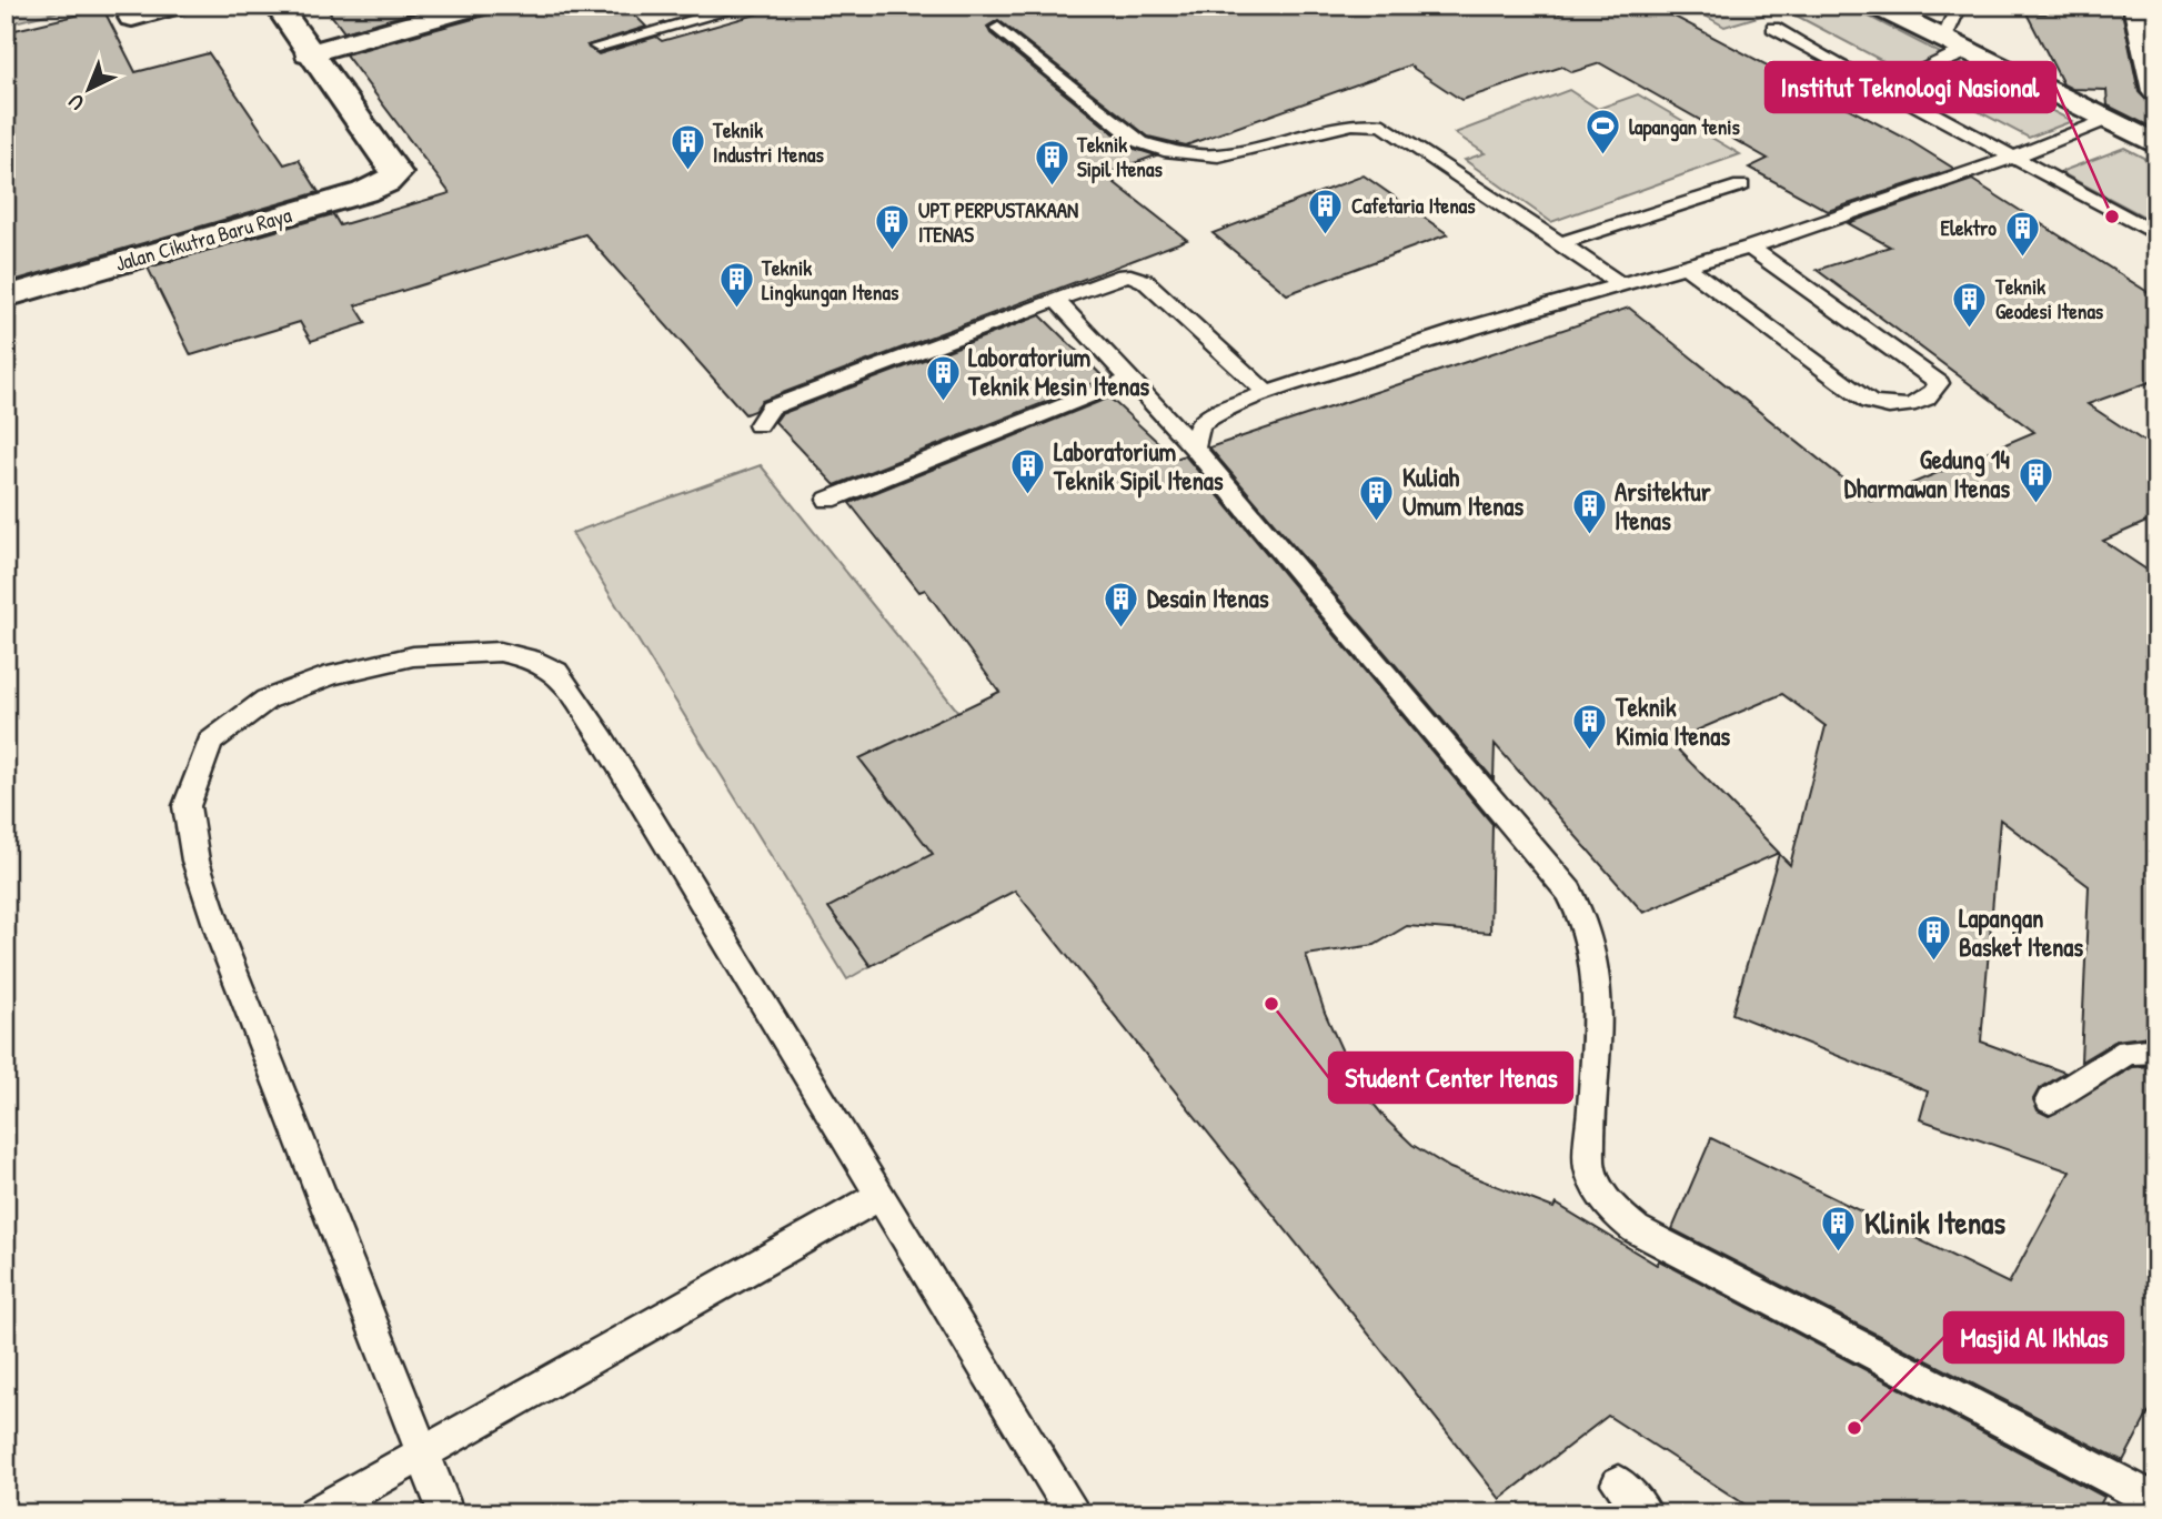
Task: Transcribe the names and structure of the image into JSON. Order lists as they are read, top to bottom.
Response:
{
  "streets": {
    "main road": ["Jalan Cikutra Baru Raya"]
  },
  "places": {
    "sports": ["lapangan tenis"],
    "building": [
      "Teknik Industri Itenas",
      "Teknik Sipil Itenas",
      "Cafetaria Itenas",
      "UPT PERPUSTAKAAN ITENAS",
      "Elektro",
      "Teknik Lingkungan Itenas",
      "Teknik Geodesi Itenas",
      "Laboratorium Teknik Mesin Itenas",
      "Laboratorium Teknik Sipil Itenas",
      "Gedung 14 Dharmawan Itenas",
      "Kuliah Umum Itenas",
      "Arsitektur Itenas",
      "Desain Itenas",
      "Teknik Kimia Itenas",
      "Lapangan Basket Itenas",
      "Klinik Itenas"
    ],
    "other": ["Institut Teknologi Nasional", "Student Center Itenas", "Masjid Al Ikhlas"]
  },
  "north": "bottom left"
}
